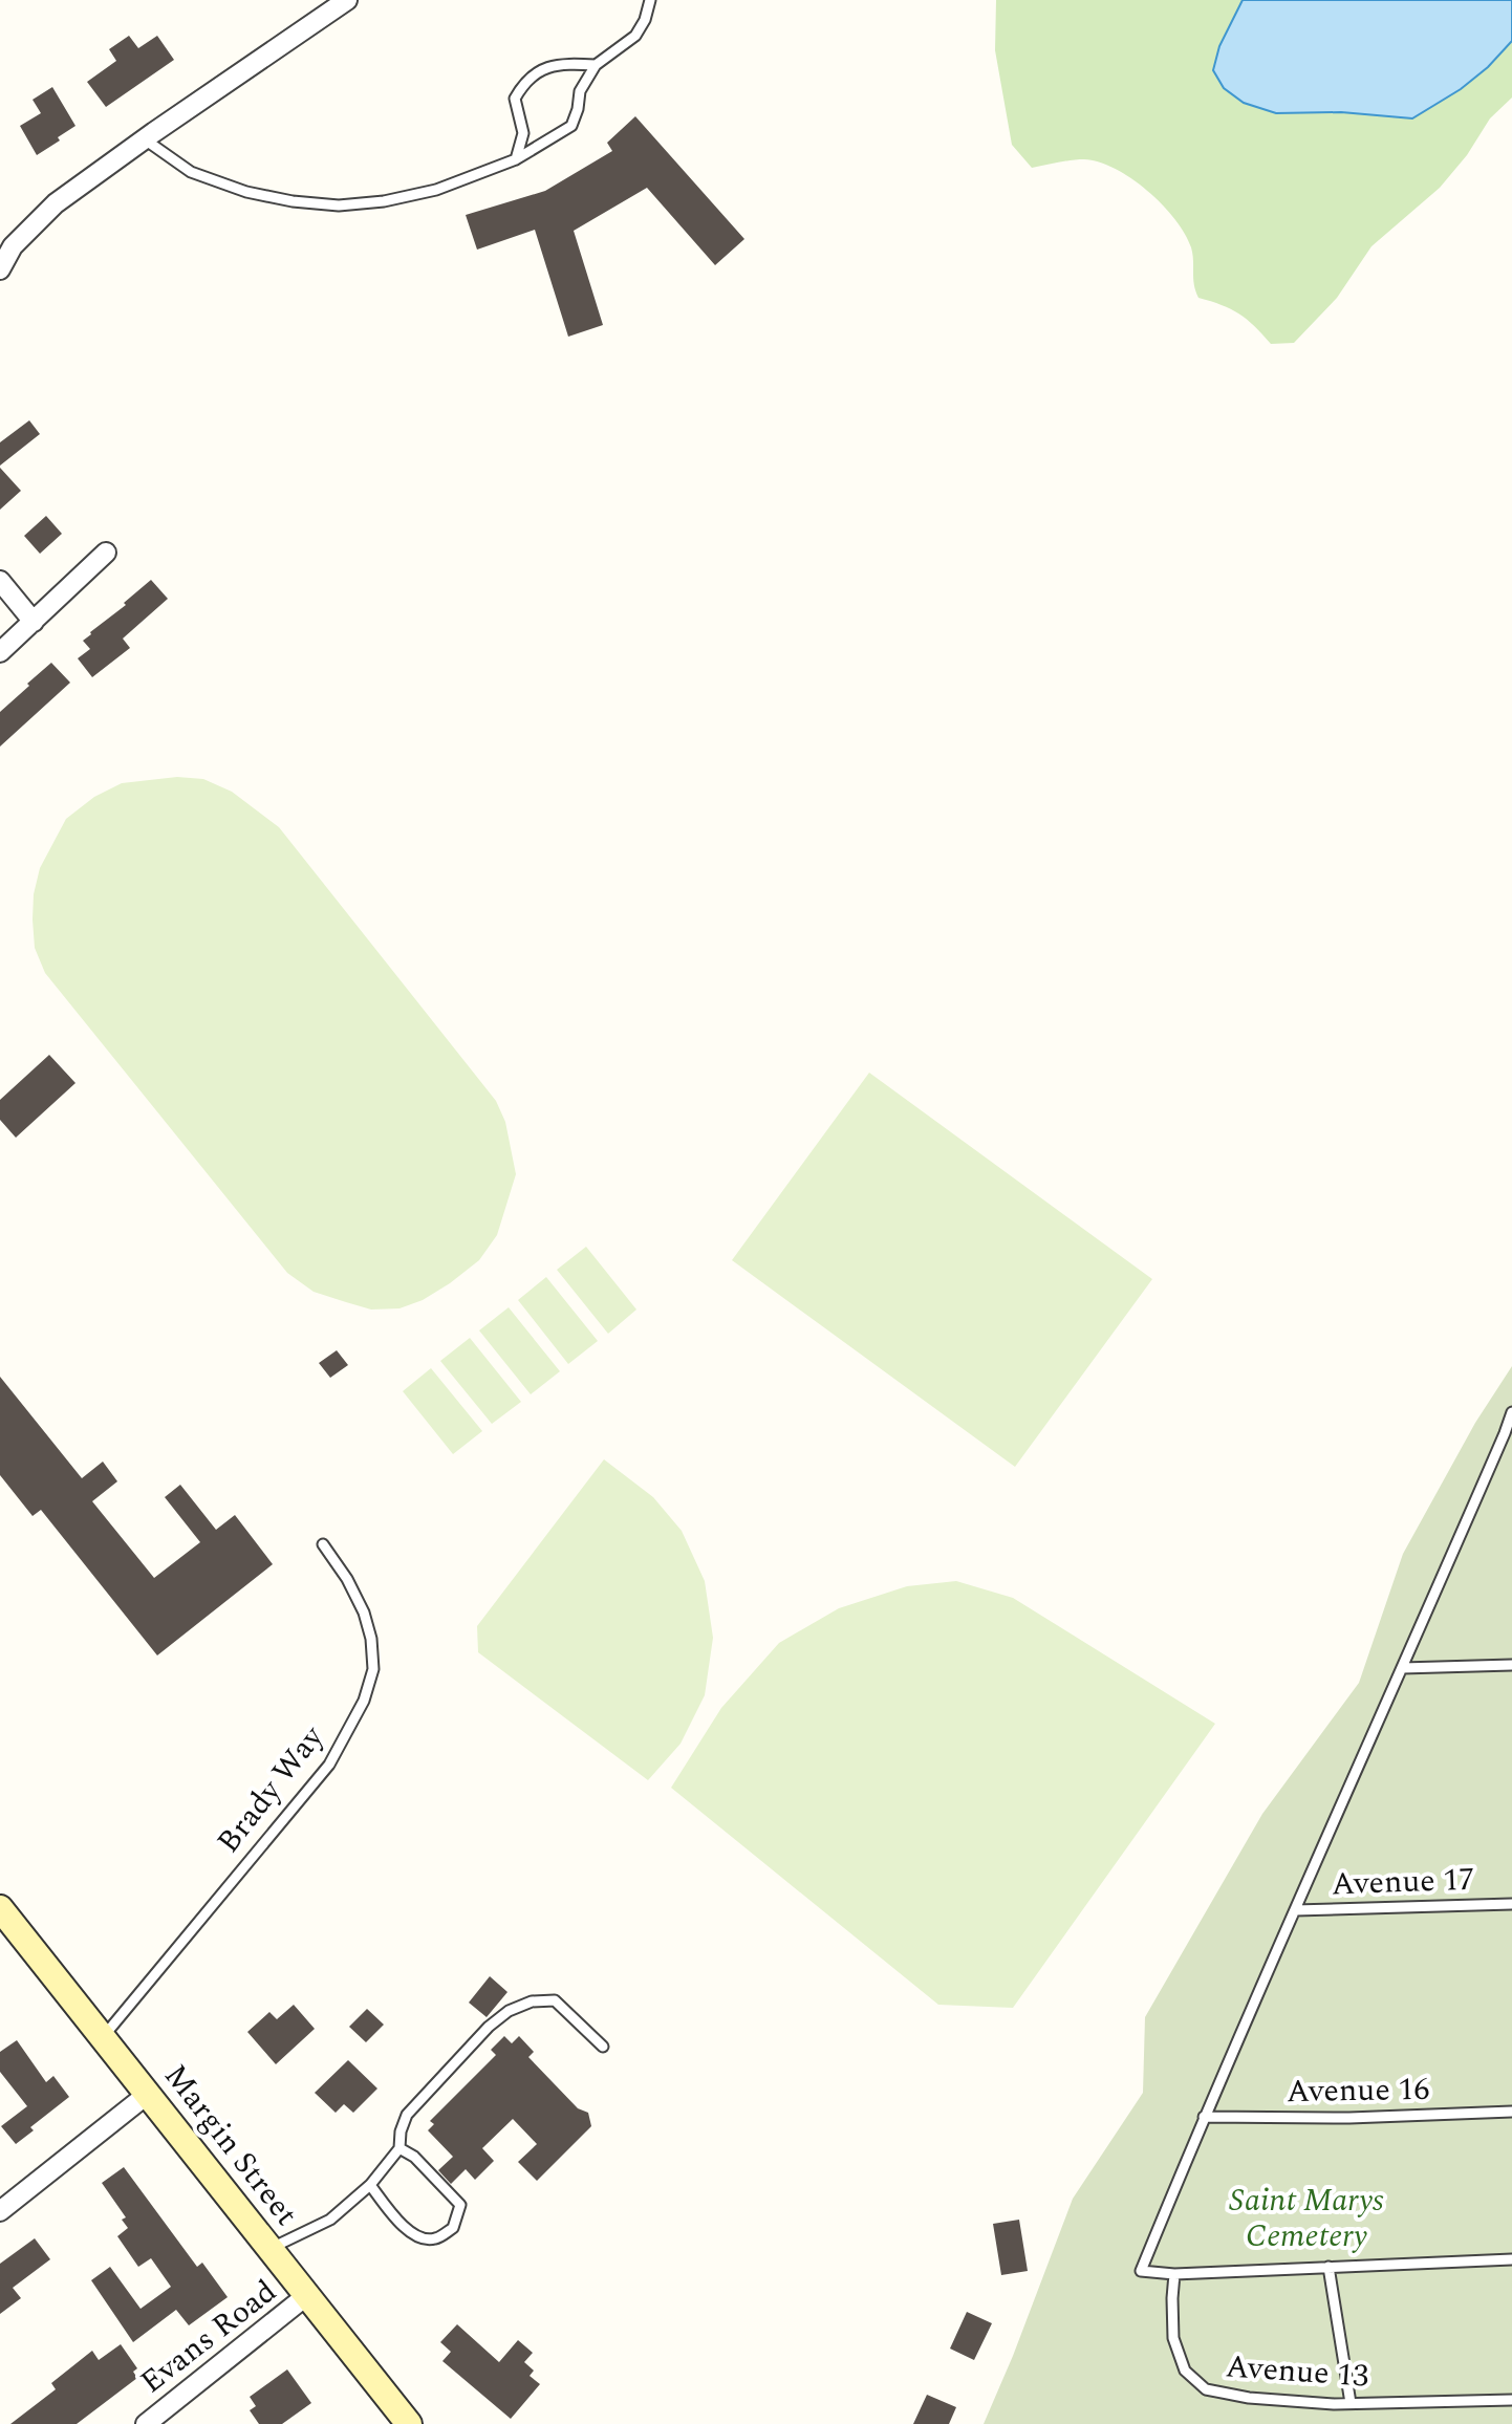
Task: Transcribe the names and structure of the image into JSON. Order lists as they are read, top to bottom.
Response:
{
  "streets": {
    "main road": ["Margin Street"],
    "street": ["Evans Road"],
    "lane": [
      "Brady Way",
      "Avenue 17",
      "Avenue 16",
      "Avenue 13"
    ]
  },
  "crossings": [
    ["Brady Way", "Margin Street"],
    ["Margin Street", "Evans Road"]
  ],
  "parks": ["Saint Marys Cemetery"]
}
